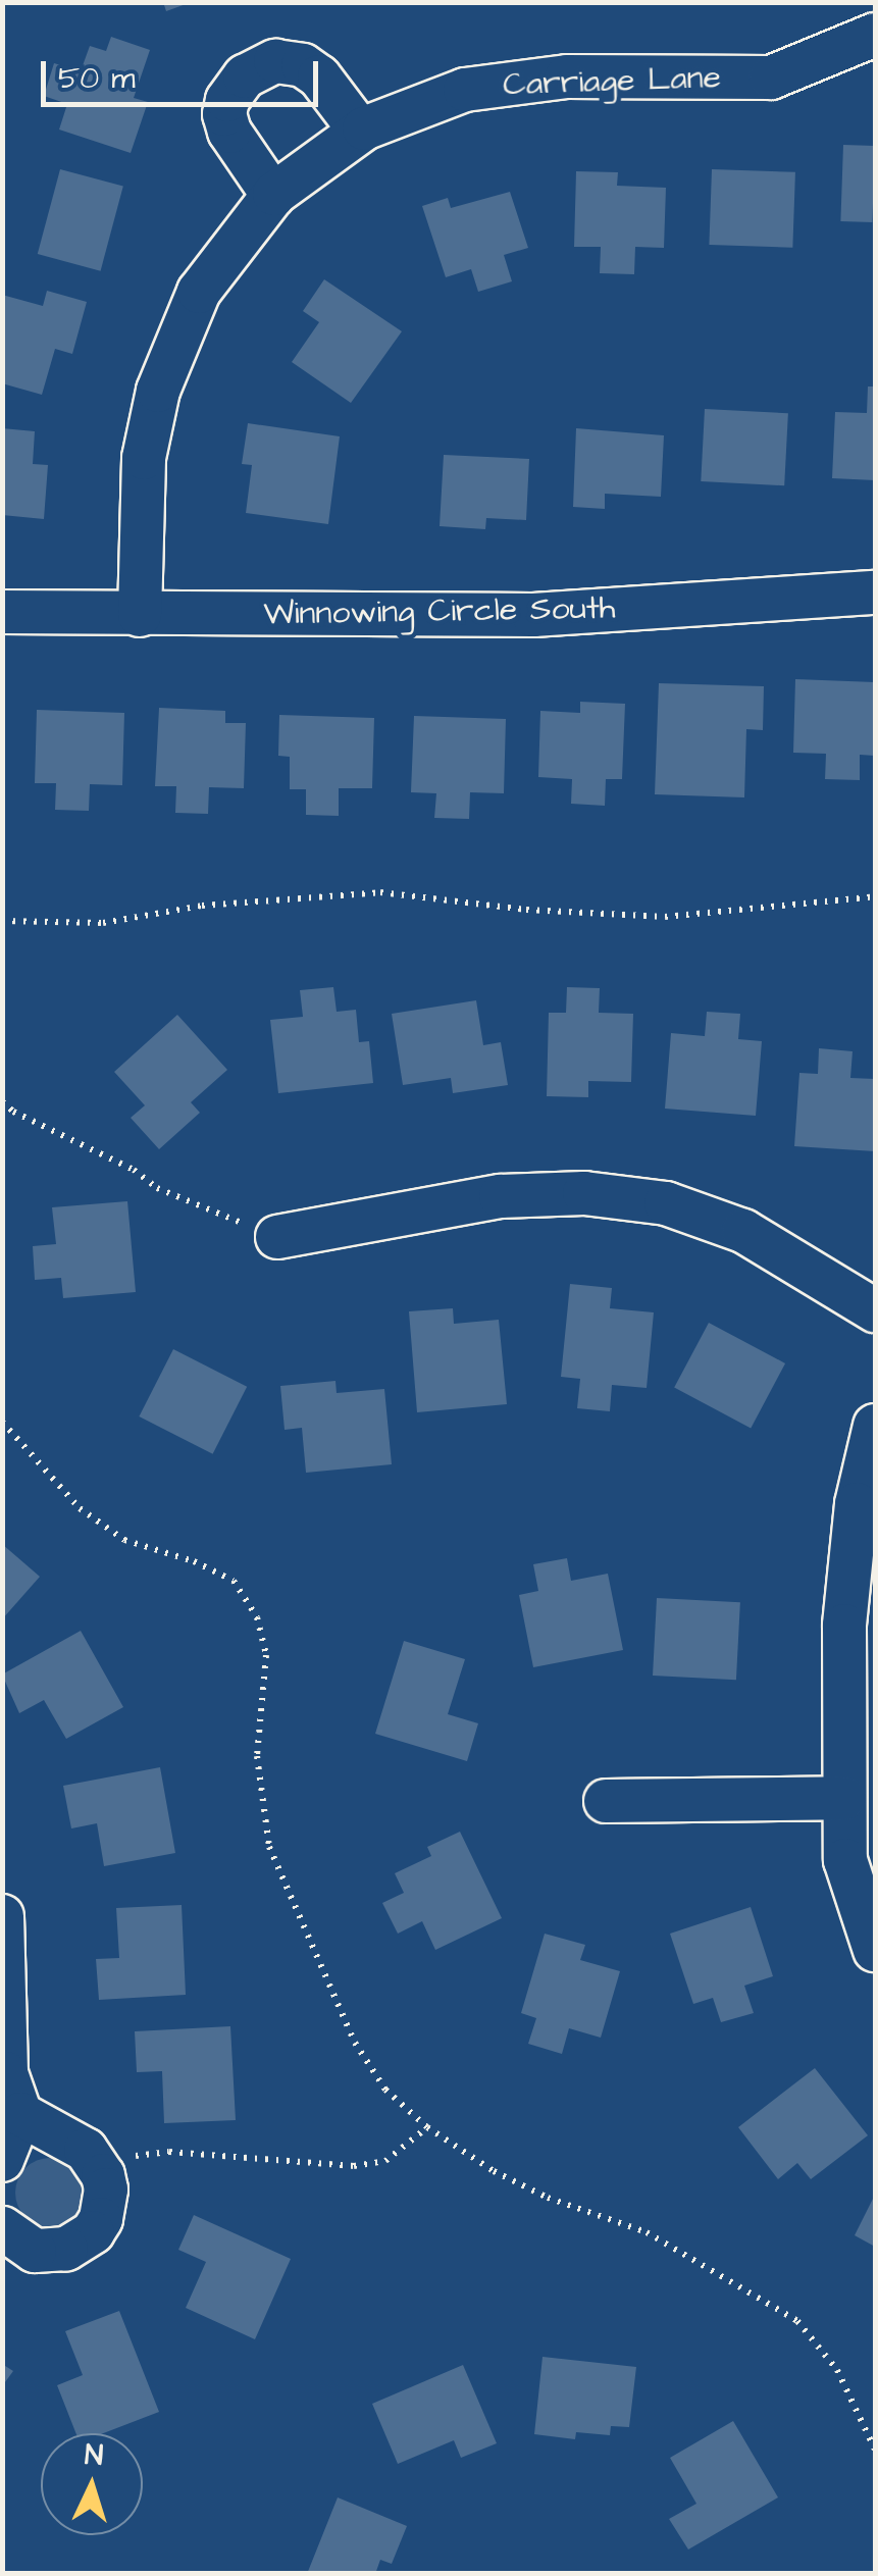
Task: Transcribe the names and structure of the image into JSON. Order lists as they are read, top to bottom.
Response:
{
  "streets": {
    "street": ["Carriage Lane", "Winnowing Circle South"]
  },
  "crossings": [
    ["Carriage Lane", "Winnowing Circle South"]
  ],
  "scale_bar": "50 m",
  "north": "top"
}
